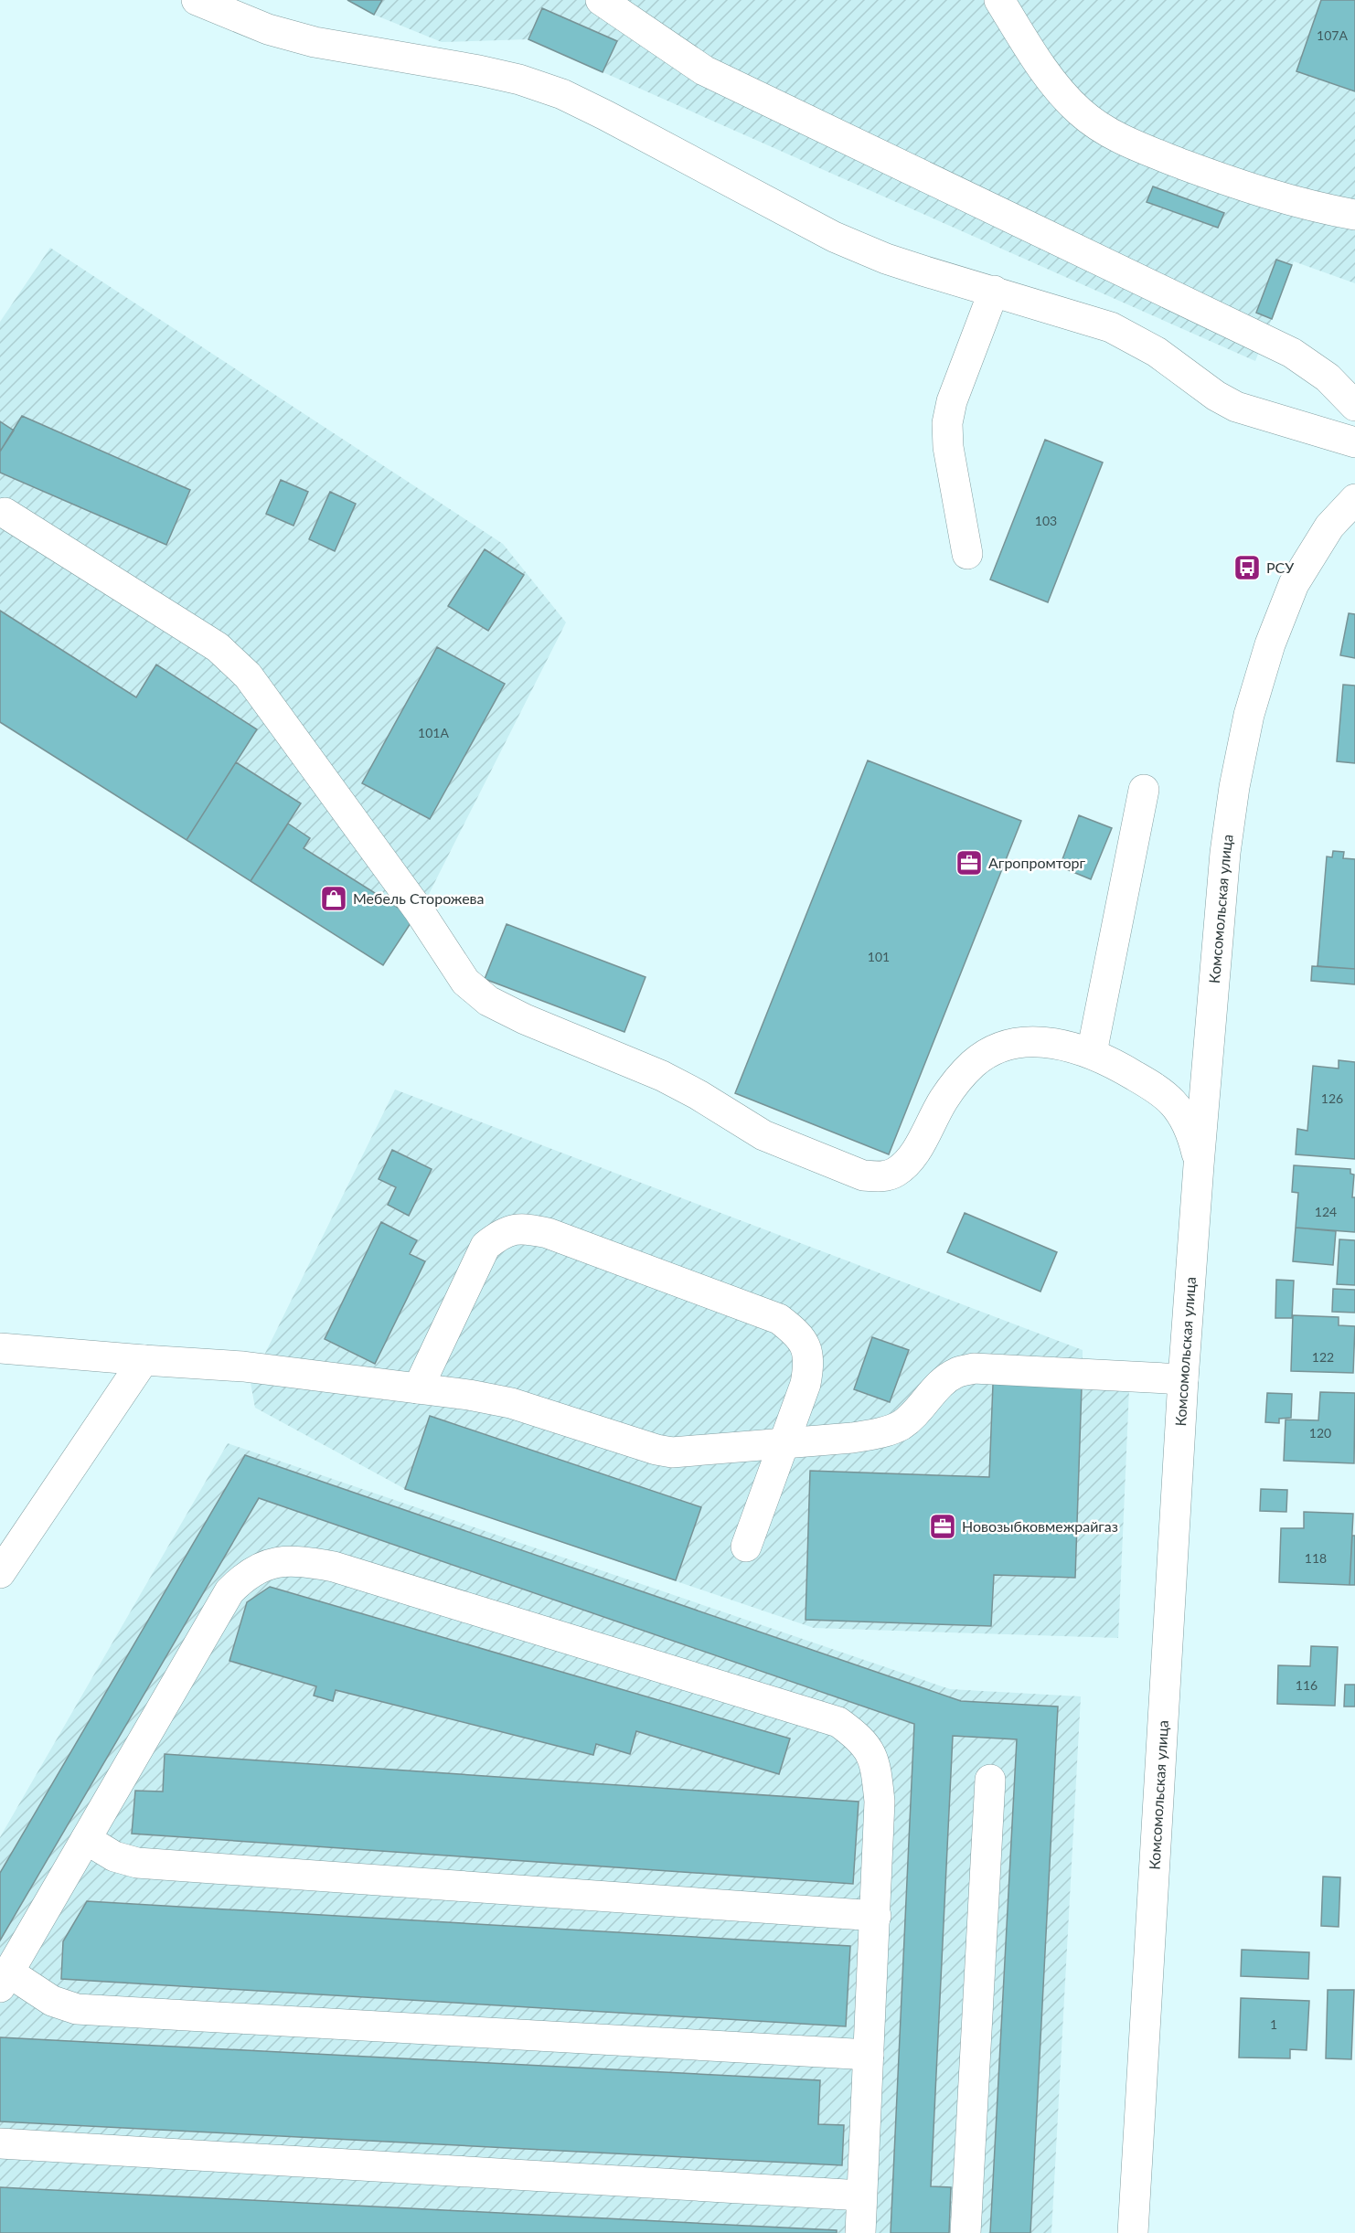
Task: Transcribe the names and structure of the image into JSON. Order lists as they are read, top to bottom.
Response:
{
  "streets": {
    "street": ["Комсомольская улица"]
  },
  "places": {
    "bus stop": ["РСУ"],
    "office": ["Агропромторг", "Новозыбковмежрайгаз"],
    "shop": ["Мебель Сторожева"]
  },
  "house_numbers": [
    "107А",
    "103",
    "101А",
    "101",
    "126",
    "124",
    "122",
    "120",
    "118",
    "116",
    "1"
  ]
}
